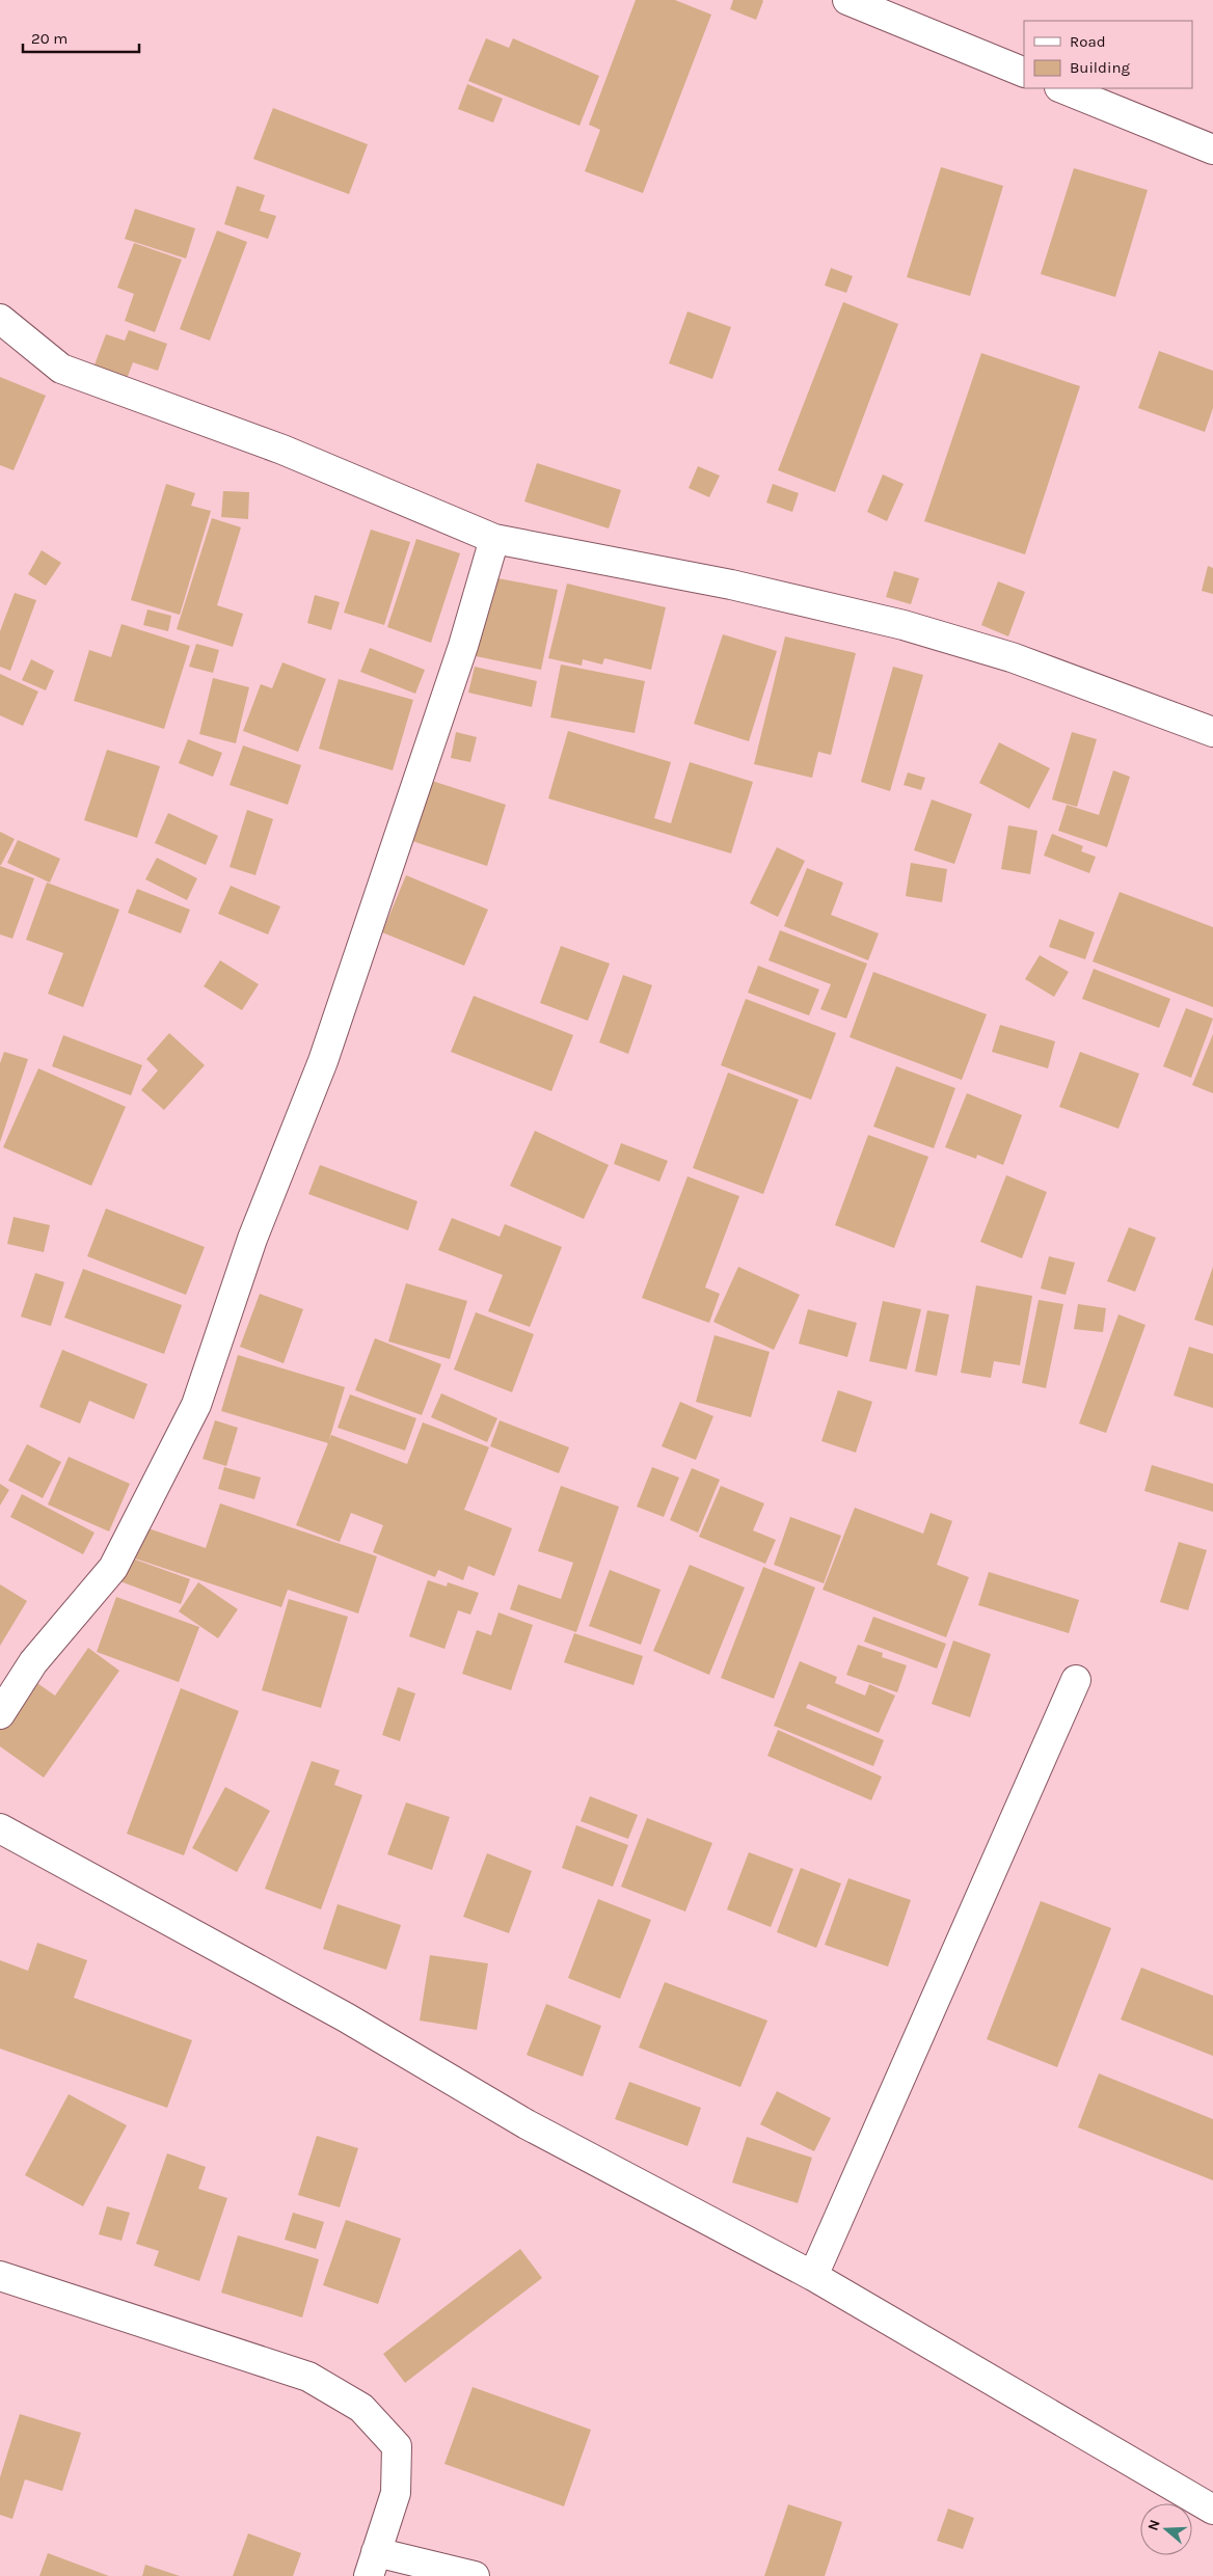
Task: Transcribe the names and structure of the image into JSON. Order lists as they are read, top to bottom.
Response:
{
  "legend": ["Road", "Building"],
  "scale_bar": "20 m",
  "north": "left"
}
